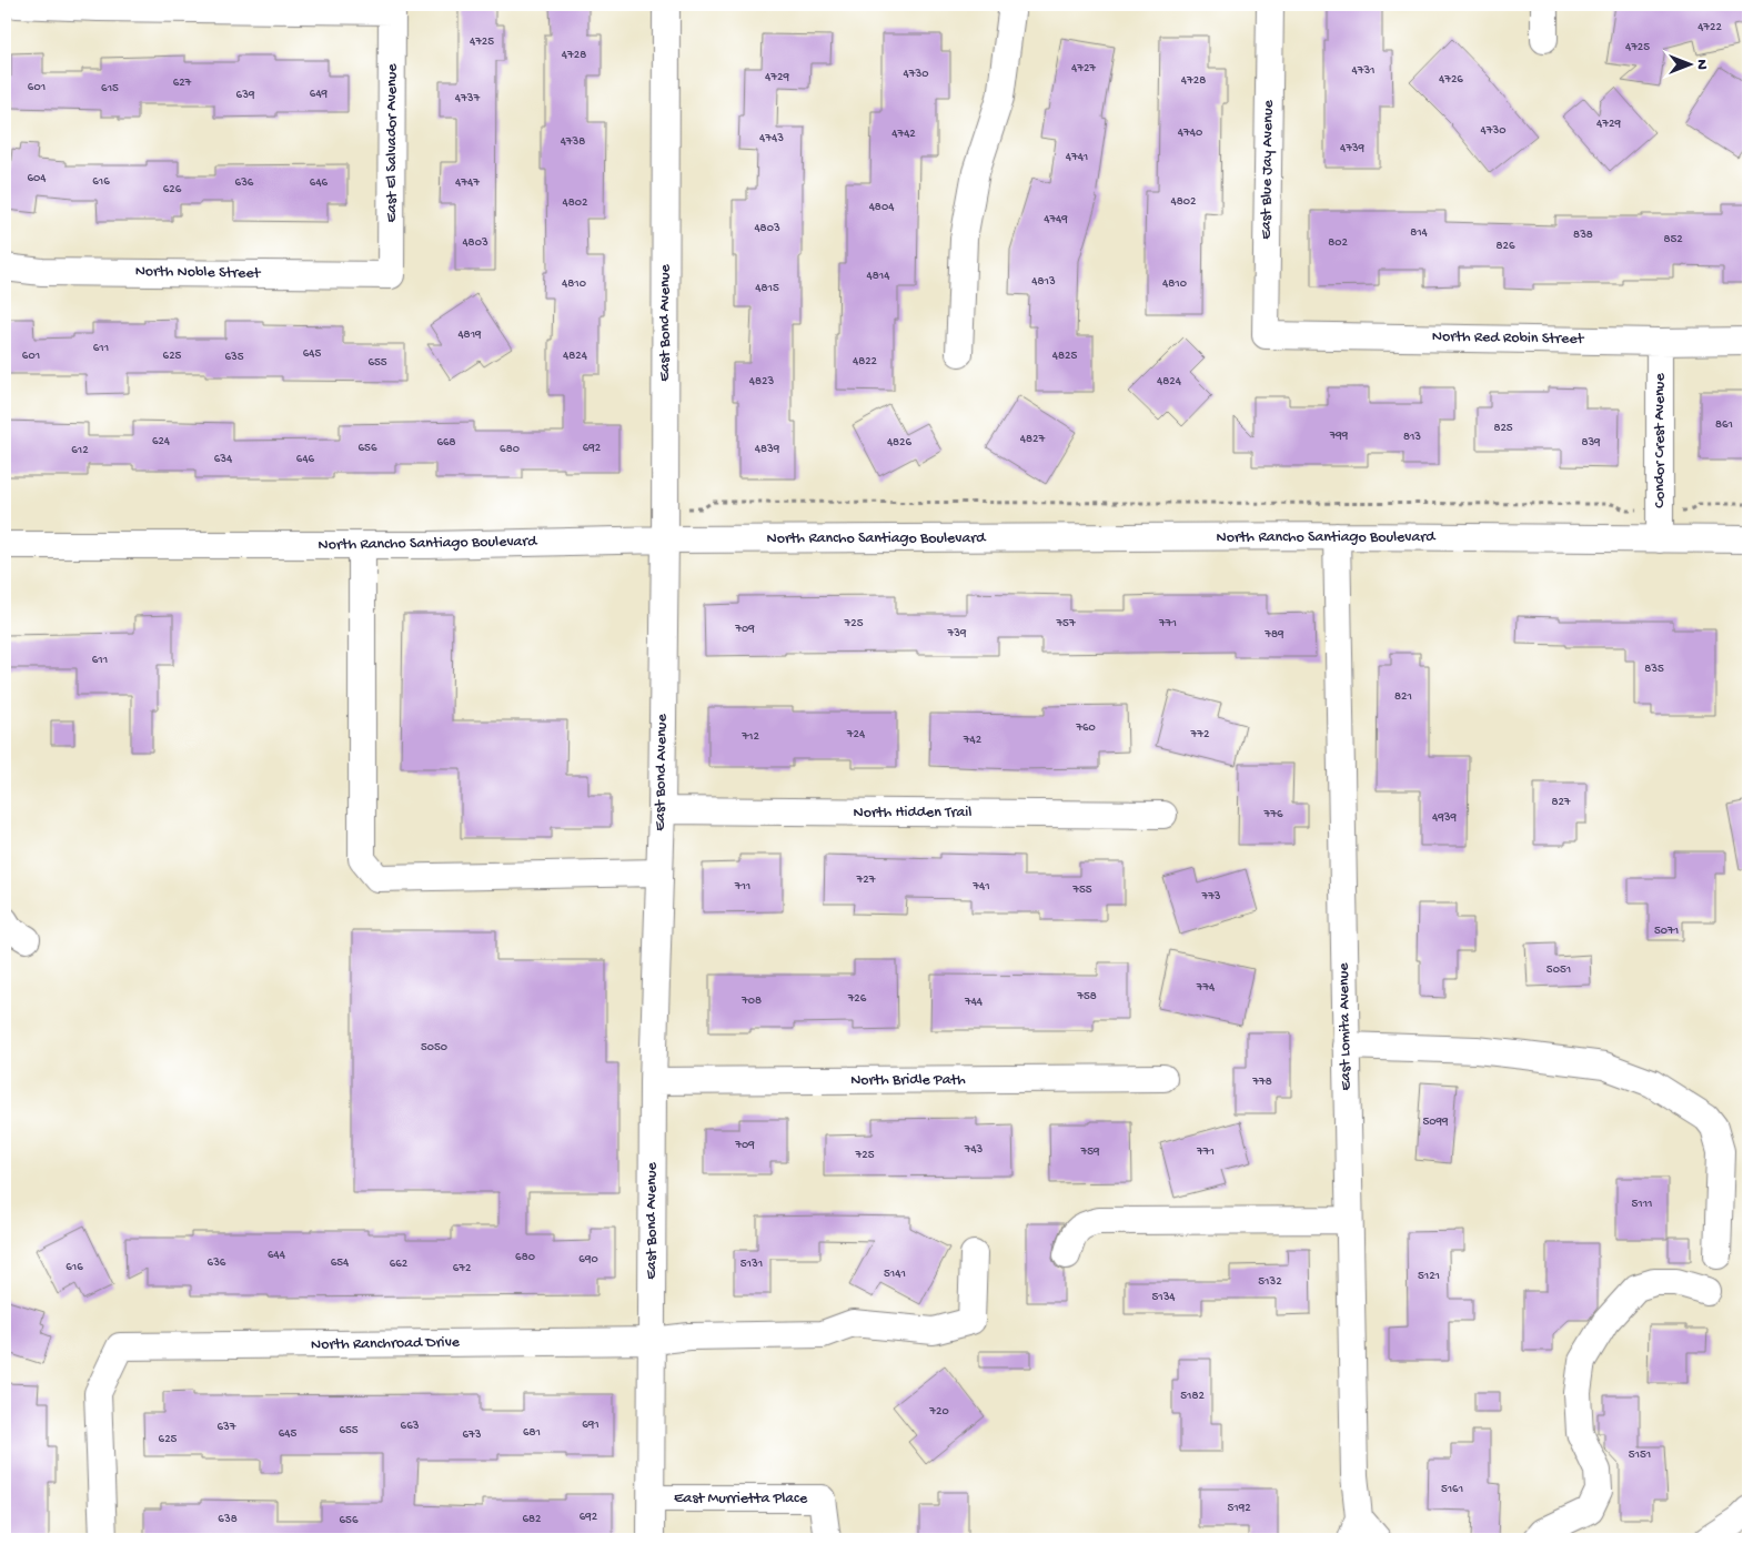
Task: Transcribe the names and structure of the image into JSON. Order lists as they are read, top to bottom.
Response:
{
  "streets": {
    "street": [
      "East El Salvador Avenue",
      "East Blue Jay Avenue",
      "North Noble Street",
      "East Bond Avenue",
      "North Red Robin Street",
      "Condor Crest Avenue",
      "North Rancho Santiago Boulevard",
      "North Hidden Trail",
      "East Lomita Avenue",
      "North Bridle Path",
      "North Ranchroad Drive",
      "East Murrietta Place"
    ]
  },
  "crossings": [
    ["East El Salvador Avenue", "North Noble Street"],
    ["East Blue Jay Avenue", "North Red Robin Street"],
    ["East Bond Avenue", "North Rancho Santiago Boulevard"],
    ["East Bond Avenue", "North Hidden Trail"],
    ["East Bond Avenue", "North Bridle Path"],
    ["East Bond Avenue", "North Ranchroad Drive"],
    ["East Bond Avenue", "East Murrietta Place"],
    ["North Red Robin Street", "Condor Crest Avenue"],
    ["Condor Crest Avenue", "North Rancho Santiago Boulevard"],
    ["North Rancho Santiago Boulevard", "East Lomita Avenue"]
  ],
  "house_numbers": [
    "4722",
    "4725",
    "4725",
    "4728",
    "4727",
    "4731",
    "4730",
    "4729",
    "4726",
    "4728",
    "627",
    "601",
    "615",
    "649",
    "639",
    "4737",
    "4729",
    "4730",
    "4740",
    "4742",
    "4743",
    "4738",
    "4739",
    "4741",
    "604",
    "616",
    "636",
    "646",
    "4747",
    "626",
    "4802",
    "4802",
    "4804",
    "4749",
    "4803",
    "814",
    "838",
    "852",
    "4803",
    "802",
    "826",
    "4814",
    "4813",
    "4810",
    "4810",
    "4815",
    "4819",
    "611",
    "645",
    "601",
    "625",
    "4824",
    "4825",
    "635",
    "4822",
    "655",
    "4823",
    "4824",
    "861",
    "825",
    "799",
    "813",
    "4827",
    "624",
    "668",
    "4826",
    "839",
    "656",
    "692",
    "680",
    "4839",
    "612",
    "634",
    "646",
    "725",
    "757",
    "771",
    "709",
    "739",
    "789",
    "611",
    "835",
    "821",
    "760",
    "724",
    "772",
    "712",
    "742",
    "827",
    "776",
    "4939",
    "727",
    "711",
    "741",
    "755",
    "773",
    "5071",
    "5051",
    "774",
    "758",
    "726",
    "708",
    "744",
    "5050",
    "778",
    "5099",
    "709",
    "743",
    "759",
    "771",
    "725",
    "5111",
    "644",
    "680",
    "690",
    "636",
    "654",
    "662",
    "5131",
    "616",
    "672",
    "5141",
    "5121",
    "5132",
    "5134",
    "5182",
    "720",
    "691",
    "663",
    "637",
    "655",
    "681",
    "645",
    "673",
    "625",
    "5151",
    "5161",
    "5192",
    "692",
    "638",
    "682",
    "656"
  ],
  "north": "right"
}
